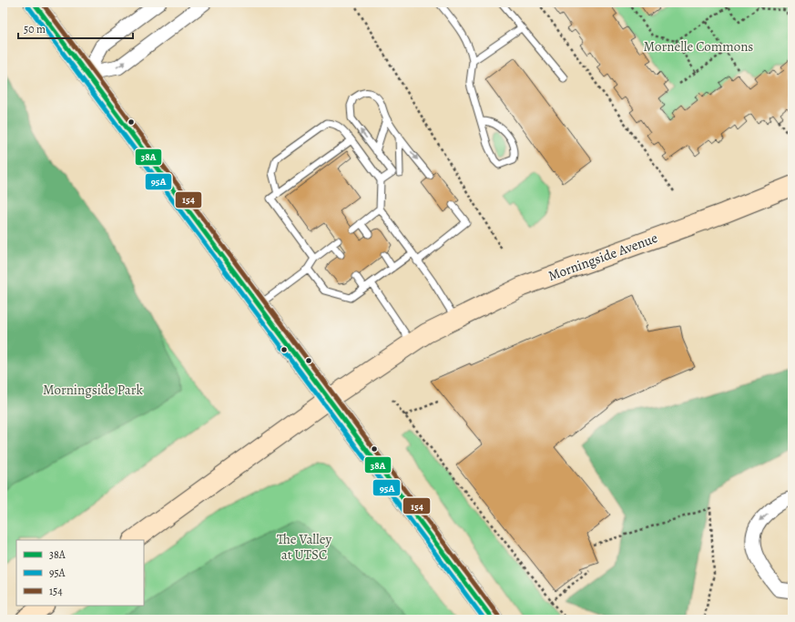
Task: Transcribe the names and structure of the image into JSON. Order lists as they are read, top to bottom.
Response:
{
  "streets": {
    "main road": ["Morningside Avenue"]
  },
  "parks": ["Mornelle Commons", "Morningside Park", "The Valley at UTSC"],
  "lines": ["transit line 38A", "transit line 154", "transit line 95A"],
  "legend": ["38A", "95A", "154"],
  "scale_bar": "50 m"
}
